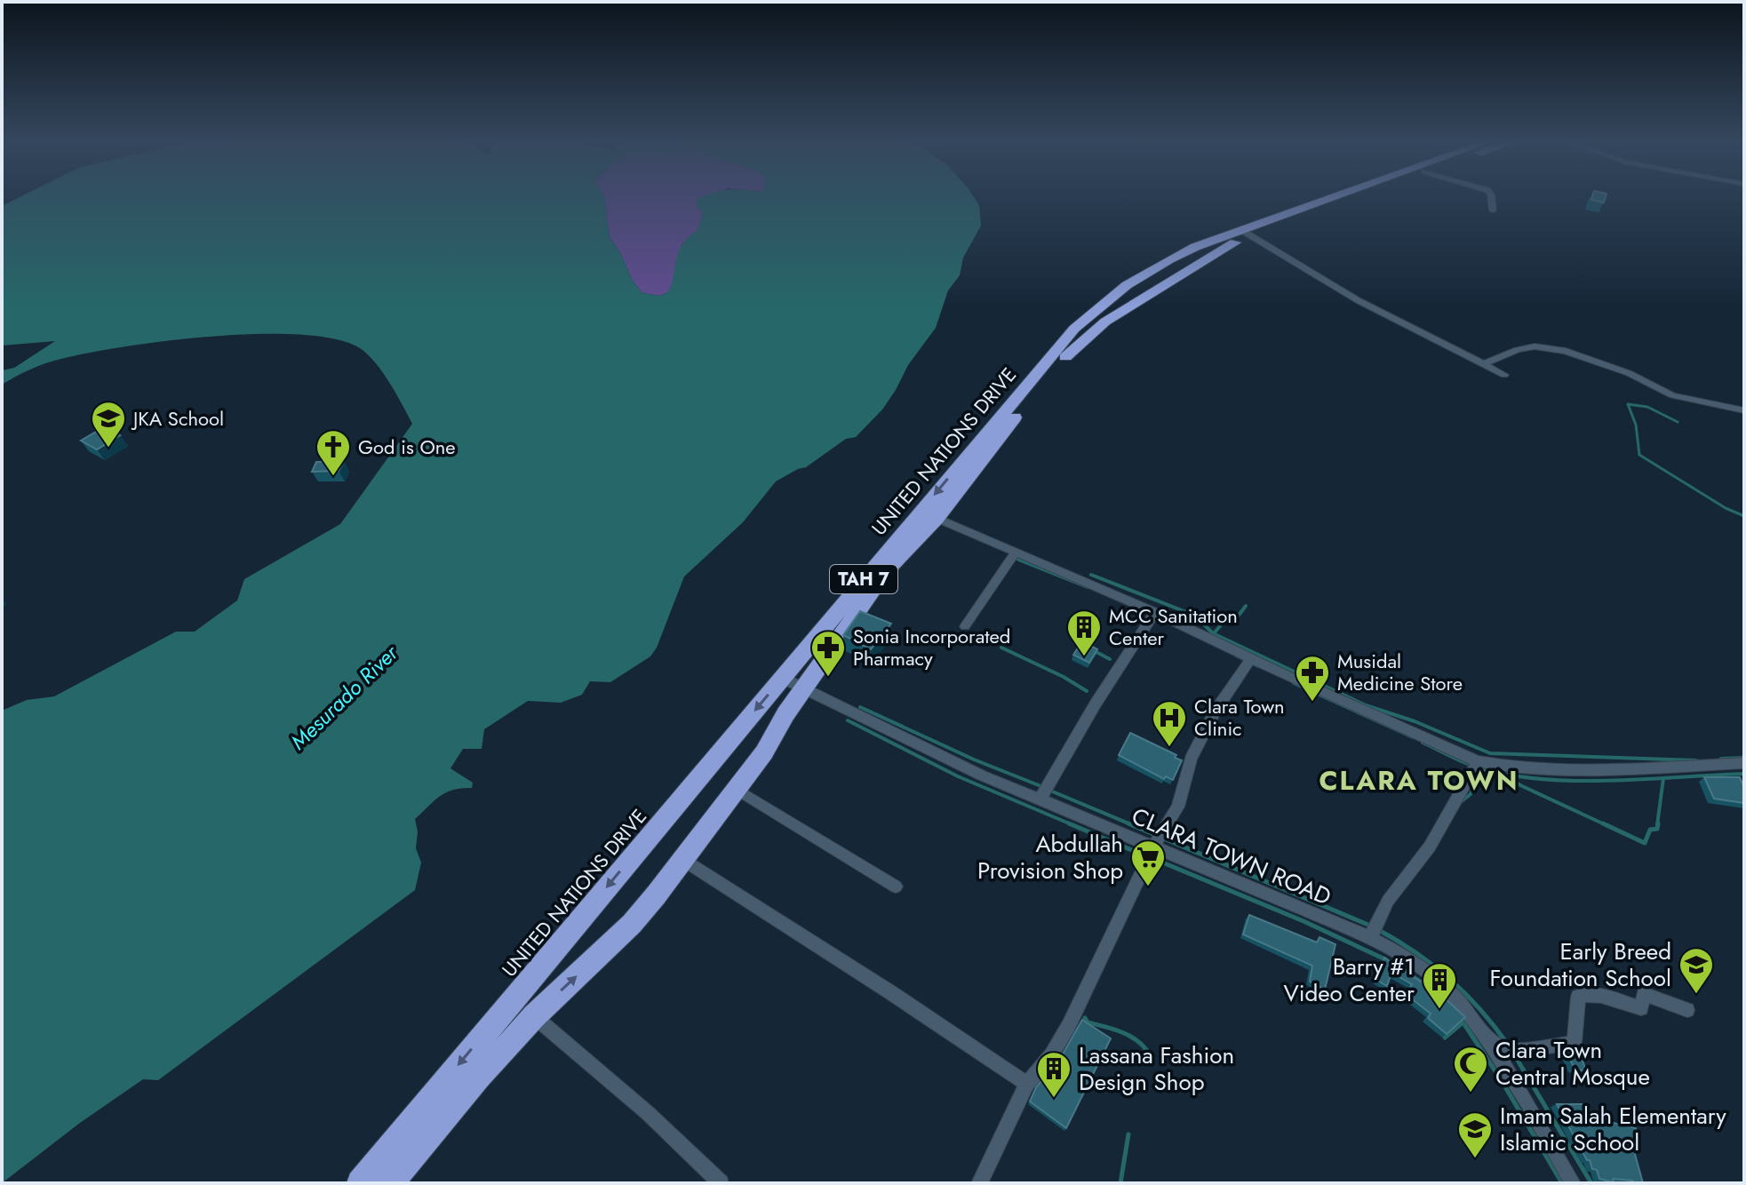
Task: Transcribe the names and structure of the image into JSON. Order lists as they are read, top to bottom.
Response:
{
  "streets": {
    "highway": ["UNITED NATIONS DRIVE", "TAH 7"],
    "street": ["CLARA TOWN ROAD"]
  },
  "crossings": [
    ["UNITED NATIONS DRIVE", "CLARA TOWN ROAD"]
  ],
  "districts": ["CLARA TOWN"],
  "water": ["Mesurado River"],
  "places": {
    "school or university": ["JKA School", "Early Breed Foundation School", "Imam Salah Elementary Islamic School"],
    "church": ["God is One"],
    "building": ["MCC Sanitation Center", "Barry #1 Video Center", "Lassana Fashion Design Shop"],
    "pharmacy": ["Sonia Incorporated Pharmacy", "Musidal Medicine Store"],
    "hospital": ["Clara Town Clinic"],
    "supermarket": ["Abdullah Provision Shop"],
    "mosque": ["Clara Town Central Mosque"]
  }
}
